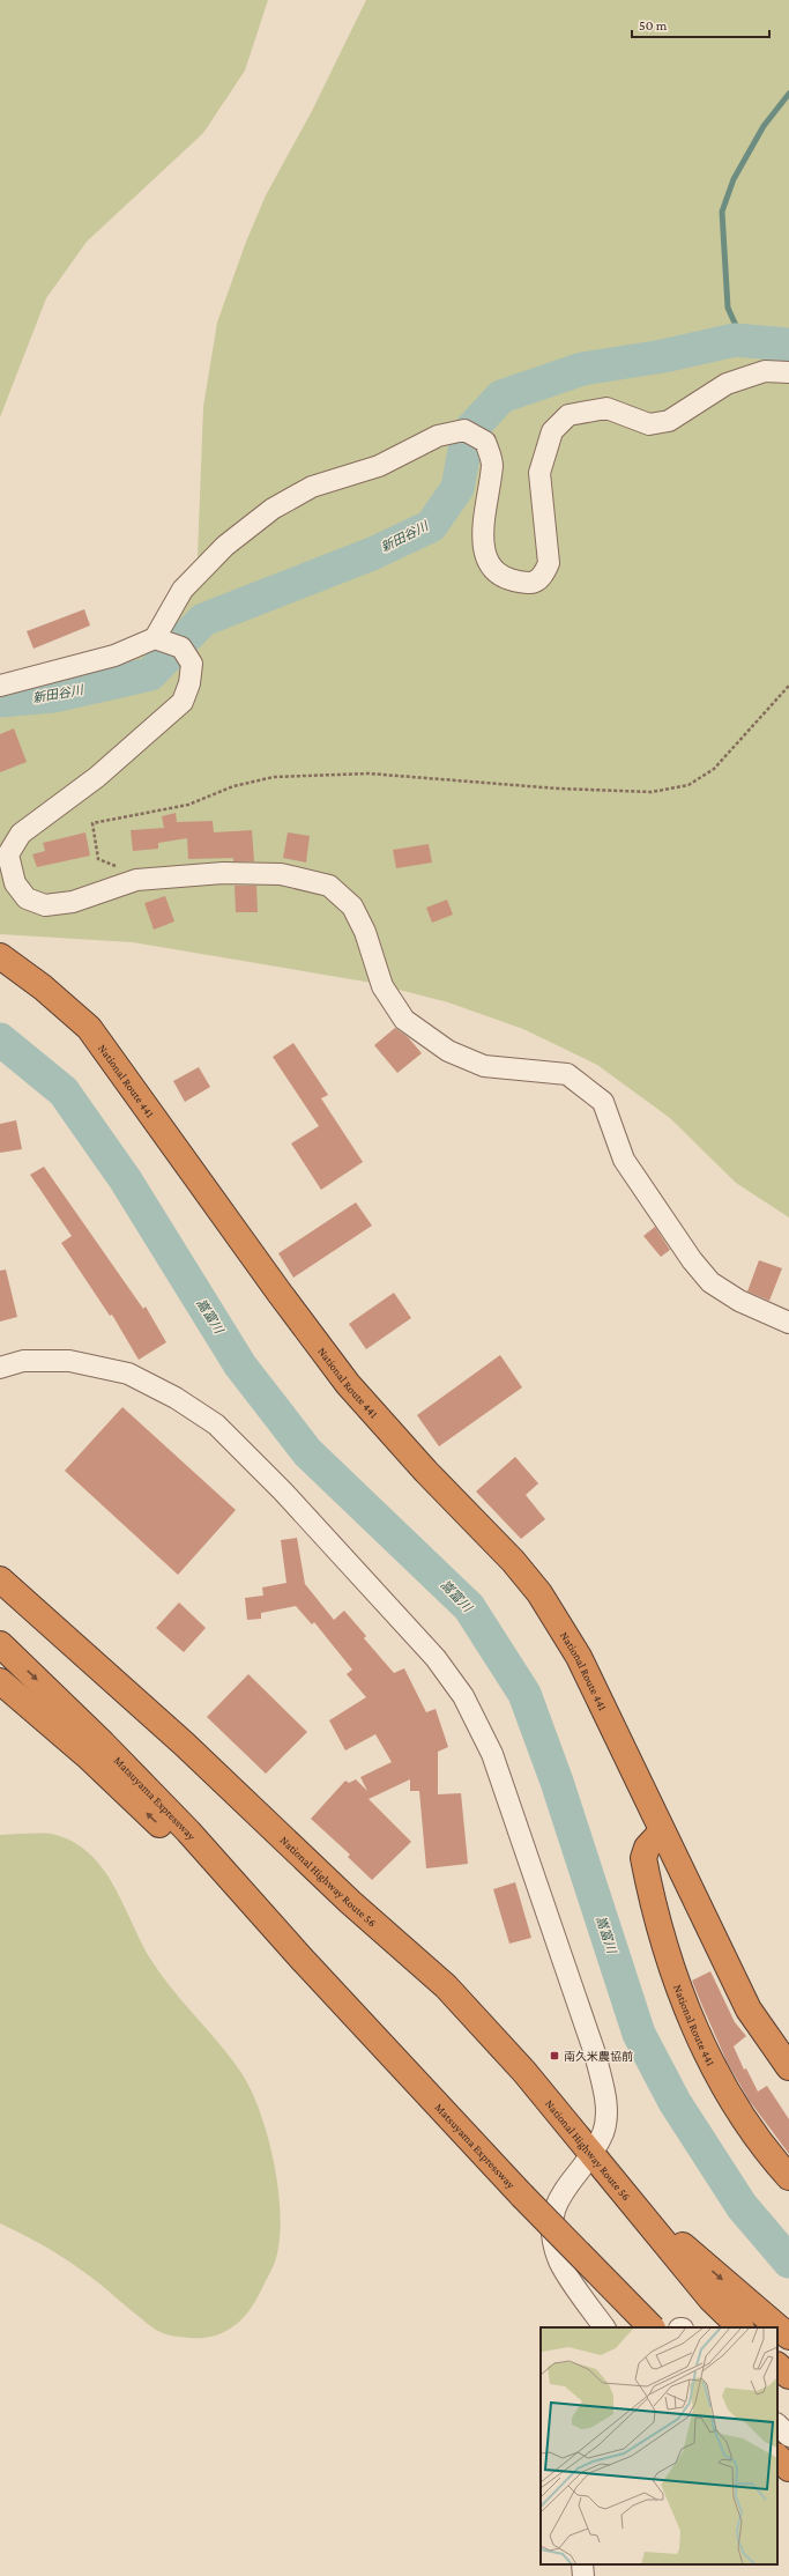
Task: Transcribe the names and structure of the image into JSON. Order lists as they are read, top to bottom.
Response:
{
  "streets": {
    "highway": ["National Route 441", "Matsuyama Expressway", "National Highway Route 56"]
  },
  "water": ["新田谷川", "嵩富川"],
  "places": {
    "transit": ["南久米農協前"]
  },
  "scale_bar": "50 m"
}
